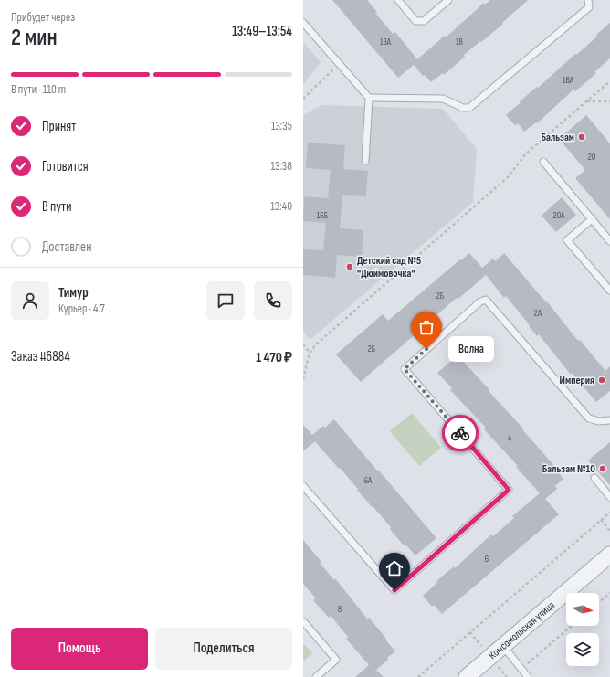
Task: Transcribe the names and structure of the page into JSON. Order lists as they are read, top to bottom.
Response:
{
  "streets": {
    "street": ["Комсомольская улица"]
  },
  "places": [
    "Бальзам",
    "Детский сад №5 \"Дюймовочка\"",
    "Волна",
    "Империя",
    "Бальзам №10"
  ],
  "house_numbers": [
    "18А",
    "18",
    "16А",
    "20",
    "16Б",
    "20А",
    "2Б",
    "2А",
    "2Б",
    "4",
    "6А",
    "6",
    "8"
  ],
  "north": "right",
  "page": {
    "heading": ["2 мин", "Прибудет через", "13:49–13:54"],
    "panel": [
      "Тимур",
      "Курьер · 4.7",
      "Заказ #6884",
      "1 470 ₽"
    ],
    "bar": "В пути · 110 m",
    "list": [
      ["Принят", "13:35"],
      ["Готовится", "13:38"],
      ["В пути", "13:40"],
      "Доставлен"
    ],
    "bubble": "Волна",
    "buttons": ["Помощь", "Поделиться"]
  }
}
